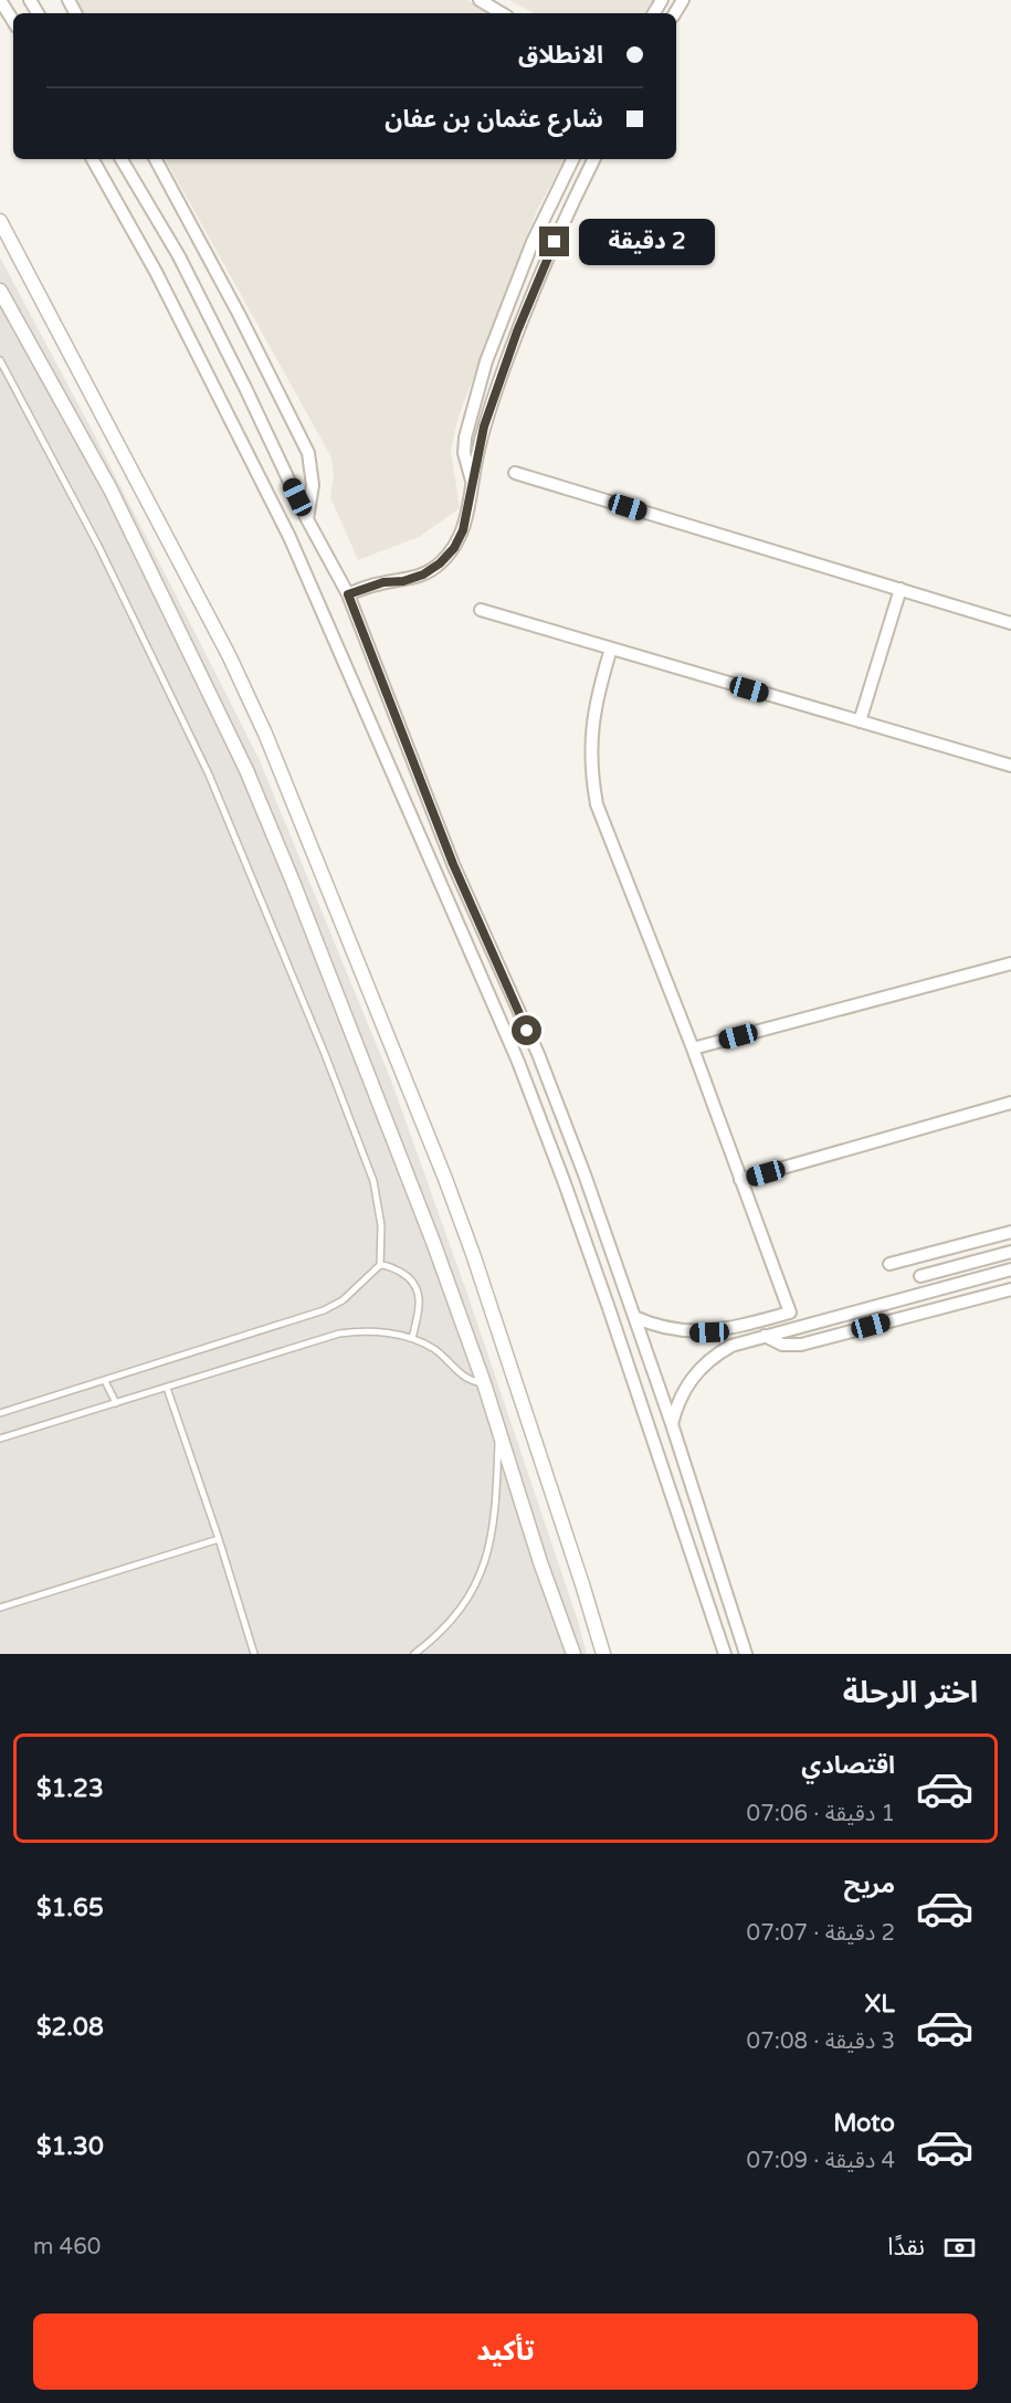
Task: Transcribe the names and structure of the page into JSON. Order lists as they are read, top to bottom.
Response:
{
  "page": {
    "banner": ["الانطلاق", "شارع عثمان بن عفان"],
    "bubble": "2 دقيقة",
    "heading": "اختر الرحلة",
    "list": [
      {
        "name": "اقتصادي",
        "note": "1 دقيقة · 07:06",
        "value": "$1.23"
      },
      {
        "name": "مريح",
        "note": "2 دقيقة · 07:07",
        "value": "$1.65"
      },
      {
        "name": "XL",
        "note": "3 دقيقة · 07:08",
        "value": "$2.08"
      },
      {
        "name": "Moto",
        "note": "4 دقيقة · 07:09",
        "value": "$1.30"
      }
    ],
    "pay": ["نقدًا", "460 m"],
    "buttons": "تأكيد"
  }
}
